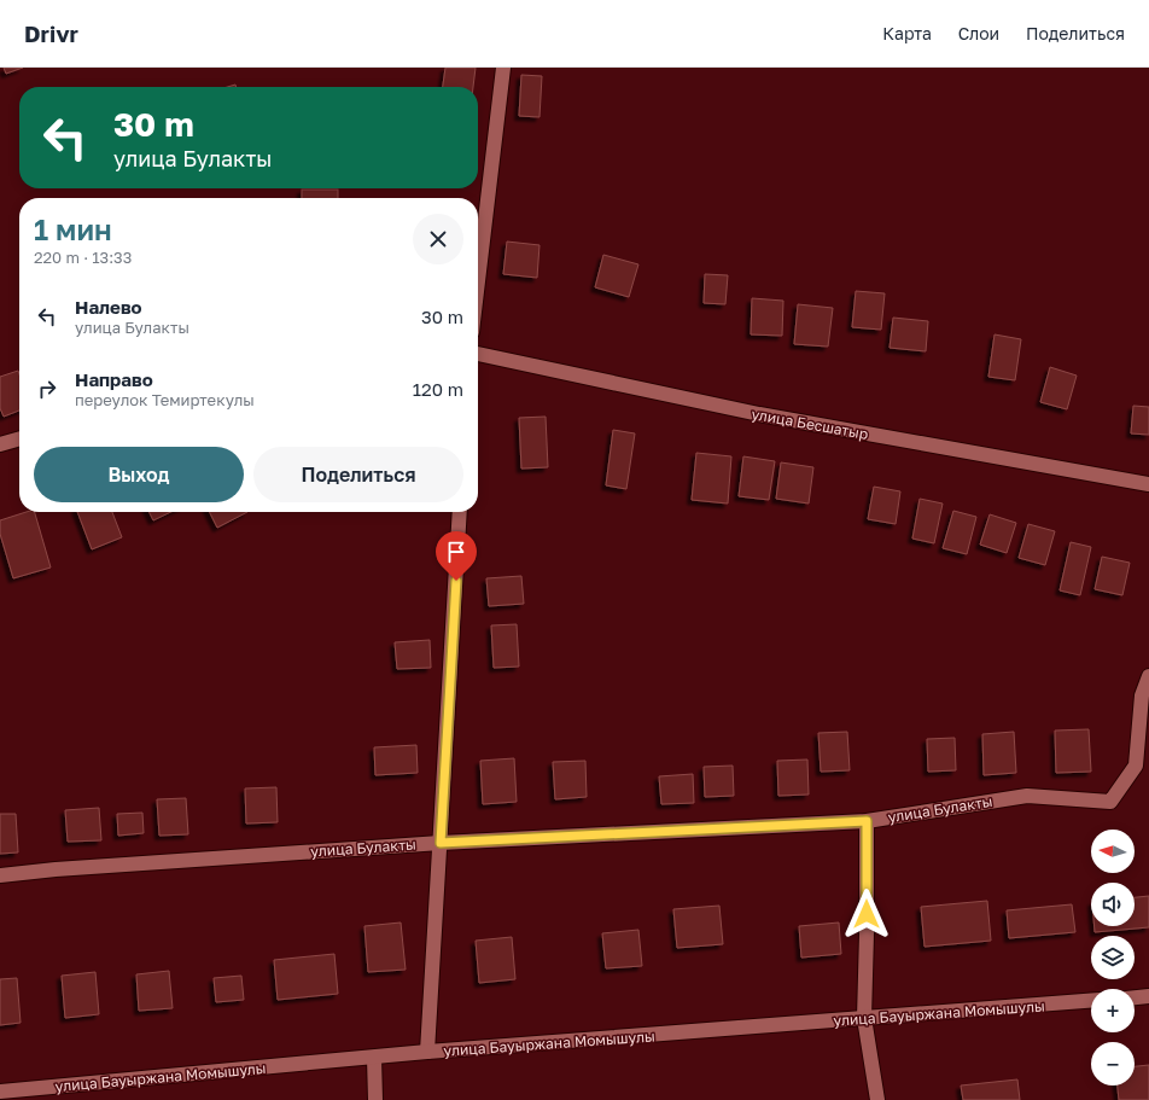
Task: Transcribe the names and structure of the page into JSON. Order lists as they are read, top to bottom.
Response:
{
  "streets": {
    "street": ["улица Бесшатыр", "улица Булакты", "улица Бауыржана Момышулы"]
  },
  "north": "left",
  "page": {
    "header": "Drivr",
    "nav": ["Карта", "Слои", "Поделиться"],
    "turn": ["30 m", "улица Булакты"],
    "heading": ["1 мин", "220 m · 13:33"],
    "list": [
      {
        "name": "Налево",
        "note": "улица Булакты",
        "value": "30 m"
      },
      {
        "name": "Направо",
        "note": "переулок Темиртекулы",
        "value": "120 m"
      }
    ],
    "buttons": ["Выход", "Поделиться"],
    "map_buttons": ["+", "−"]
  }
}
